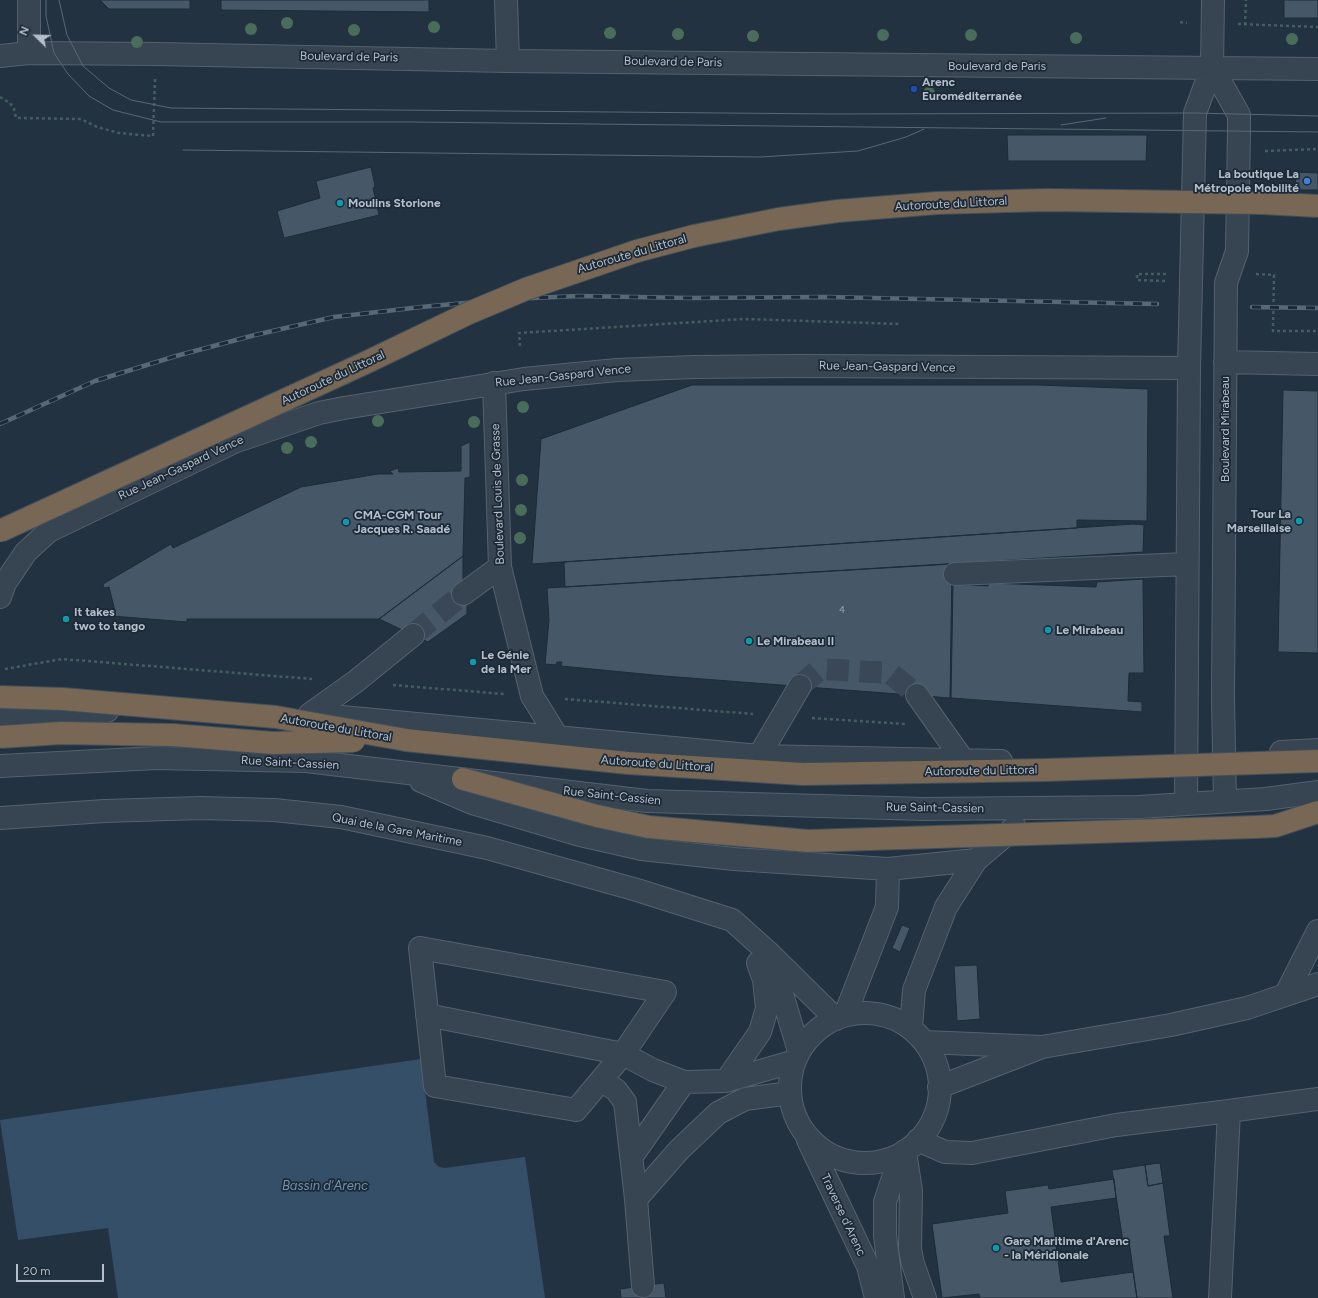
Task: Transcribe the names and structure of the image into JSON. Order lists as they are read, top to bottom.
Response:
{
  "streets": {
    "highway": ["Autoroute du Littoral"],
    "street": [
      "Boulevard de Paris",
      "Rue Jean-Gaspard Vence",
      "Boulevard Mirabeau",
      "Boulevard Louis de Grasse",
      "Rue Saint-Cassien",
      "Quai de la Gare Maritime",
      "Traverse d'Arenc"
    ]
  },
  "crossings": [
    ["Boulevard de Paris", "Boulevard Mirabeau"],
    ["Rue Jean-Gaspard Vence", "Boulevard Louis de Grasse"],
    ["Boulevard Mirabeau", "Rue Saint-Cassien"]
  ],
  "water": ["Bassin d'Arenc"],
  "places": [
    "Arenc Euroméditerranée",
    "La boutique La Métropole Mobilité",
    "Moulins Storione",
    "Tour La Marseillaise",
    "CMA-CGM Tour Jacques R. Saadé",
    "It takes two to tango",
    "Le Mirabeau",
    "Le Mirabeau II",
    "Le Génie de la Mer",
    "Gare Maritime d'Arenc - la Méridionale"
  ],
  "house_numbers": ["4"],
  "scale_bar": "20 m",
  "north": "top left"
}
